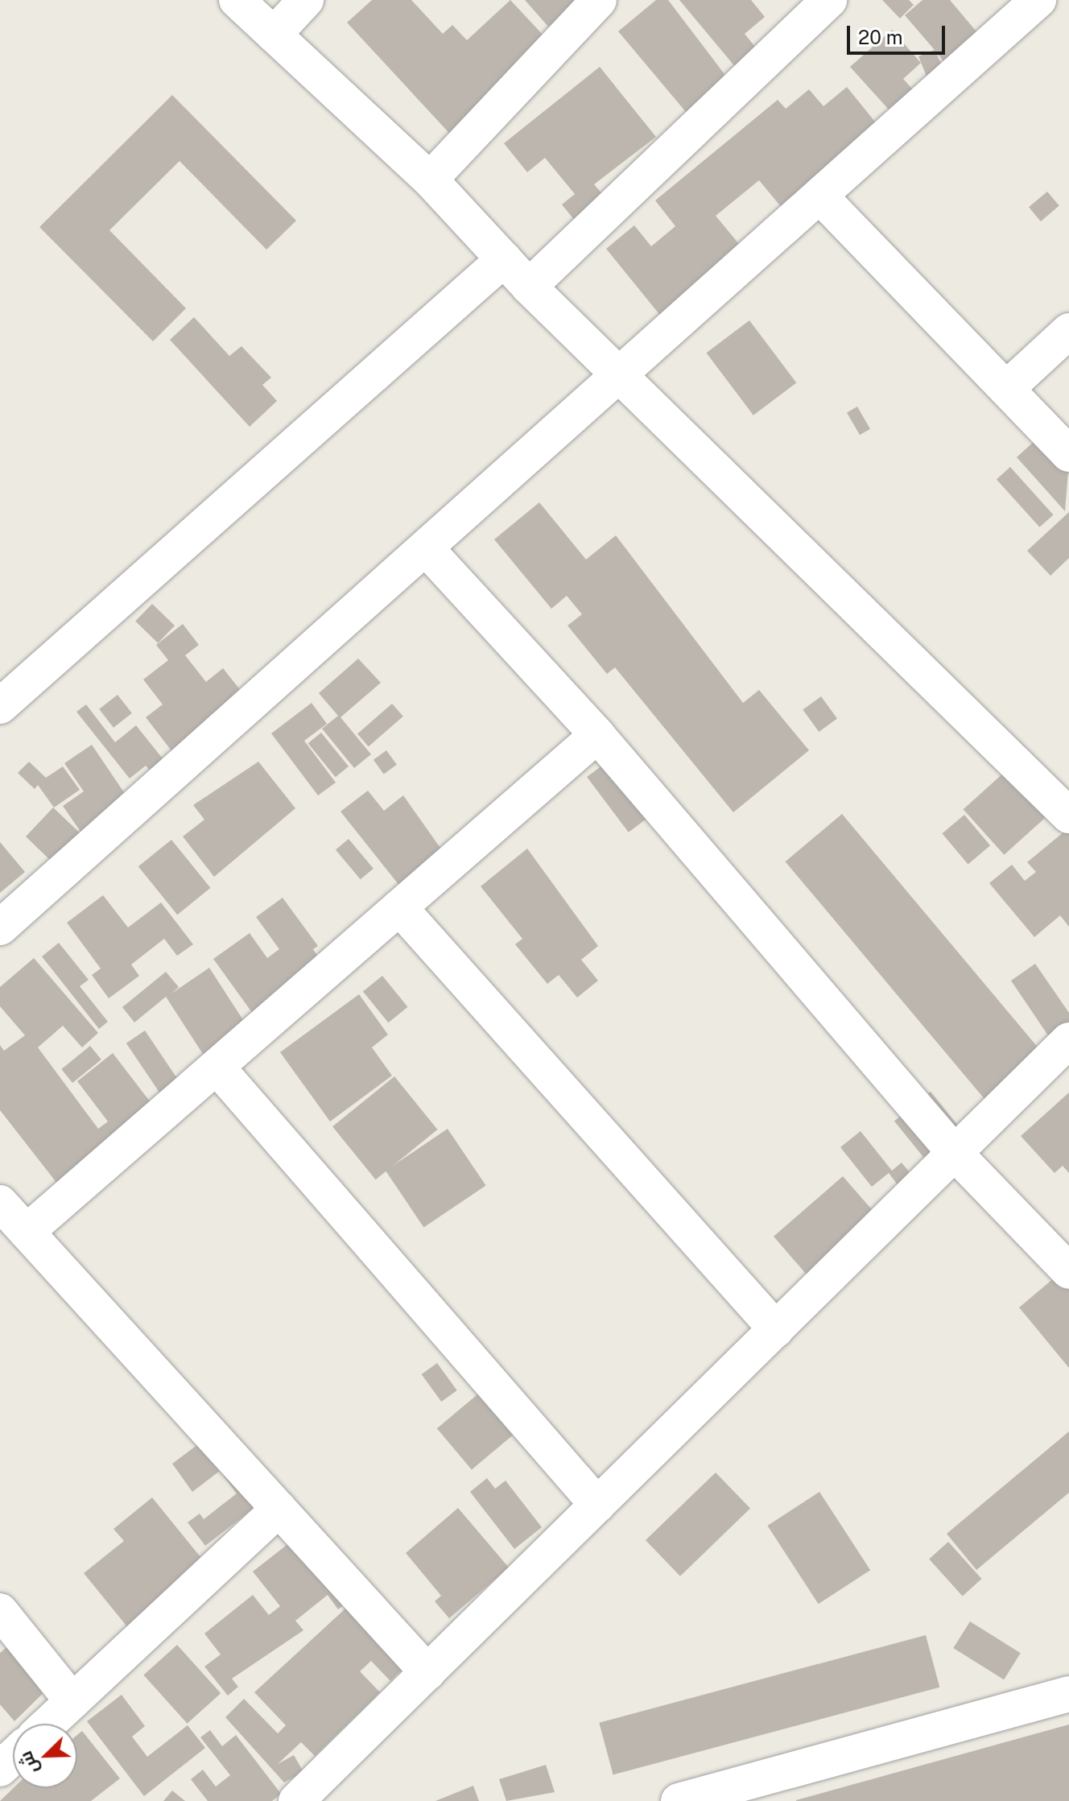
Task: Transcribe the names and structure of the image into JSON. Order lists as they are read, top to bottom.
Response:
{
  "scale_bar": "20 m",
  "north": "bottom left"
}
